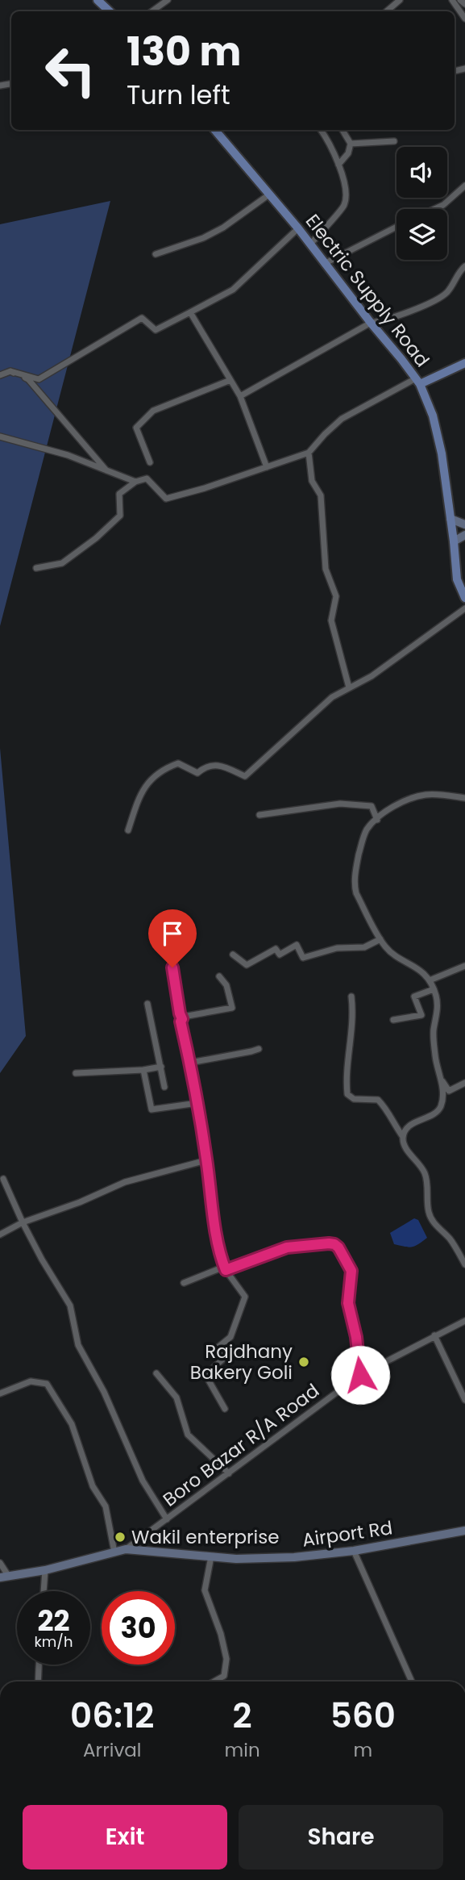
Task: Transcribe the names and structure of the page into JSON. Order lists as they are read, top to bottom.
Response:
{
  "streets": {
    "main road": ["Electric Supply Road", "Airport Rd"],
    "street": ["Boro Bazar R/A Road"]
  },
  "crossings": [
    ["Boro Bazar R/A Road", "Airport Rd"]
  ],
  "places": ["Rajdhany Bakery Goli", "Wakil enterprise"],
  "page": {
    "turn": ["130 m", "Turn left"],
    "speed": "22 km/h",
    "limit": "30",
    "eta": [
      "06:12",
      "Arrival",
      "2",
      "min",
      "560",
      "m"
    ],
    "buttons": ["Exit", "Share"]
  }
}
